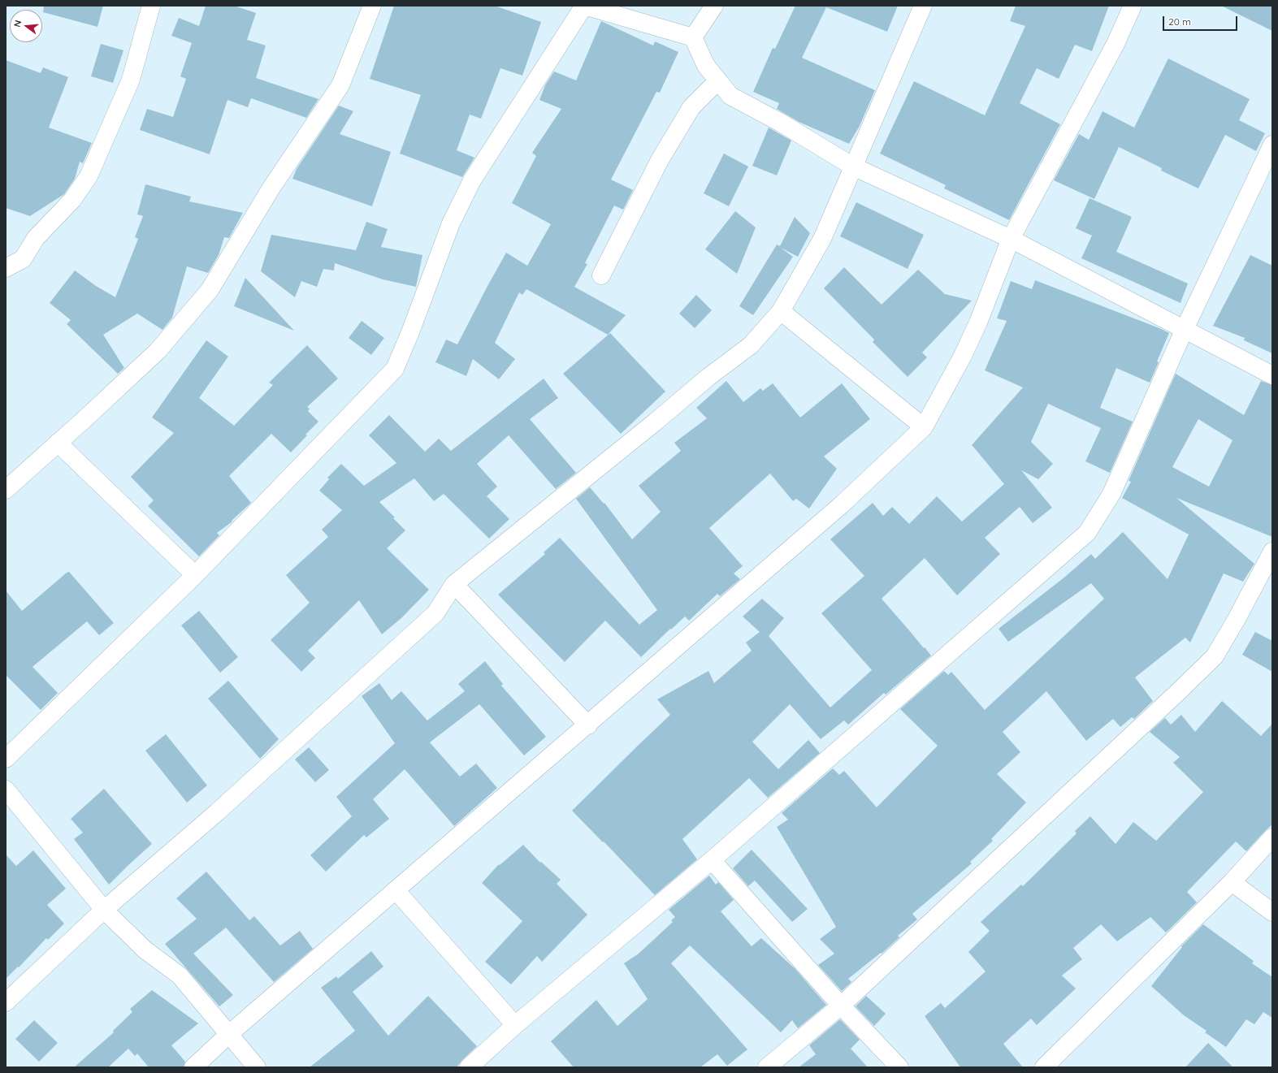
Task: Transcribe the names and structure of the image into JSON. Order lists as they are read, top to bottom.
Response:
{
  "scale_bar": "20 m",
  "north": "left"
}
